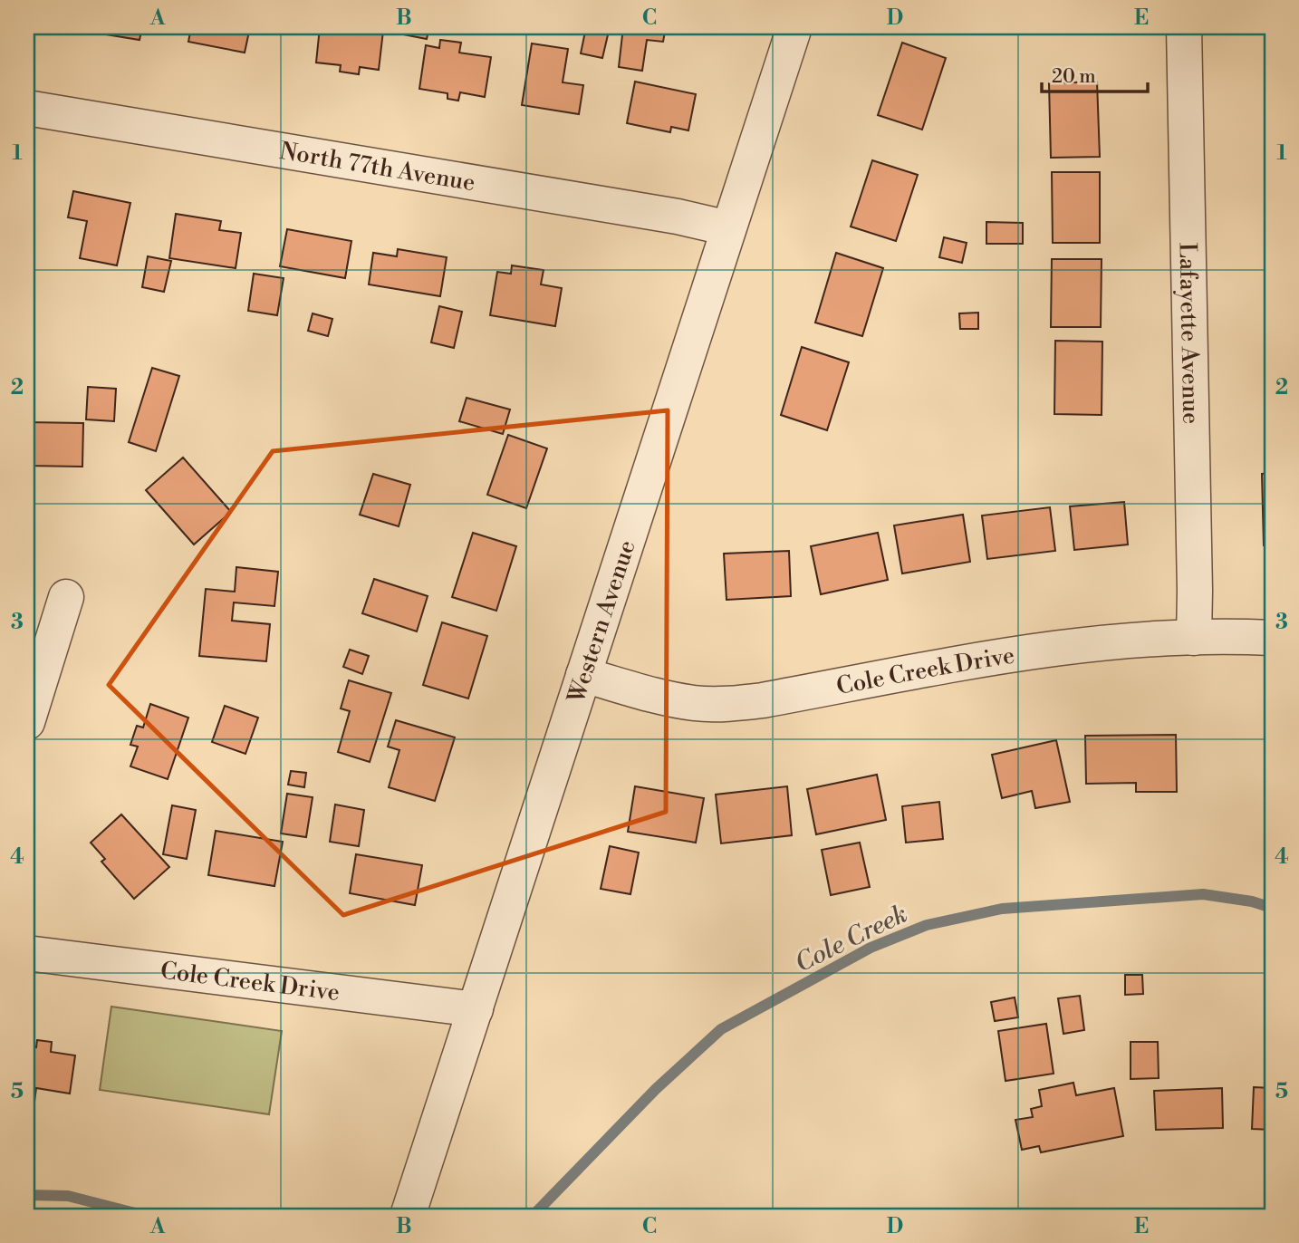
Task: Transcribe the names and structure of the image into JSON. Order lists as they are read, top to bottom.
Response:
{
  "streets": {
    "street": [
      "North 77th Avenue",
      "Lafayette Avenue",
      "Western Avenue",
      "Cole Creek Drive"
    ]
  },
  "crossings": [
    ["North 77th Avenue", "Western Avenue"],
    ["Lafayette Avenue", "Cole Creek Drive"],
    ["Western Avenue", "Cole Creek Drive"]
  ],
  "water": ["Cole Creek"],
  "scale_bar": "20 m",
  "grid": {
    "columns": [
      "A",
      "B",
      "C",
      "D",
      "E"
    ],
    "rows": [
      "1",
      "2",
      "3",
      "4",
      "5"
    ]
  }
}
